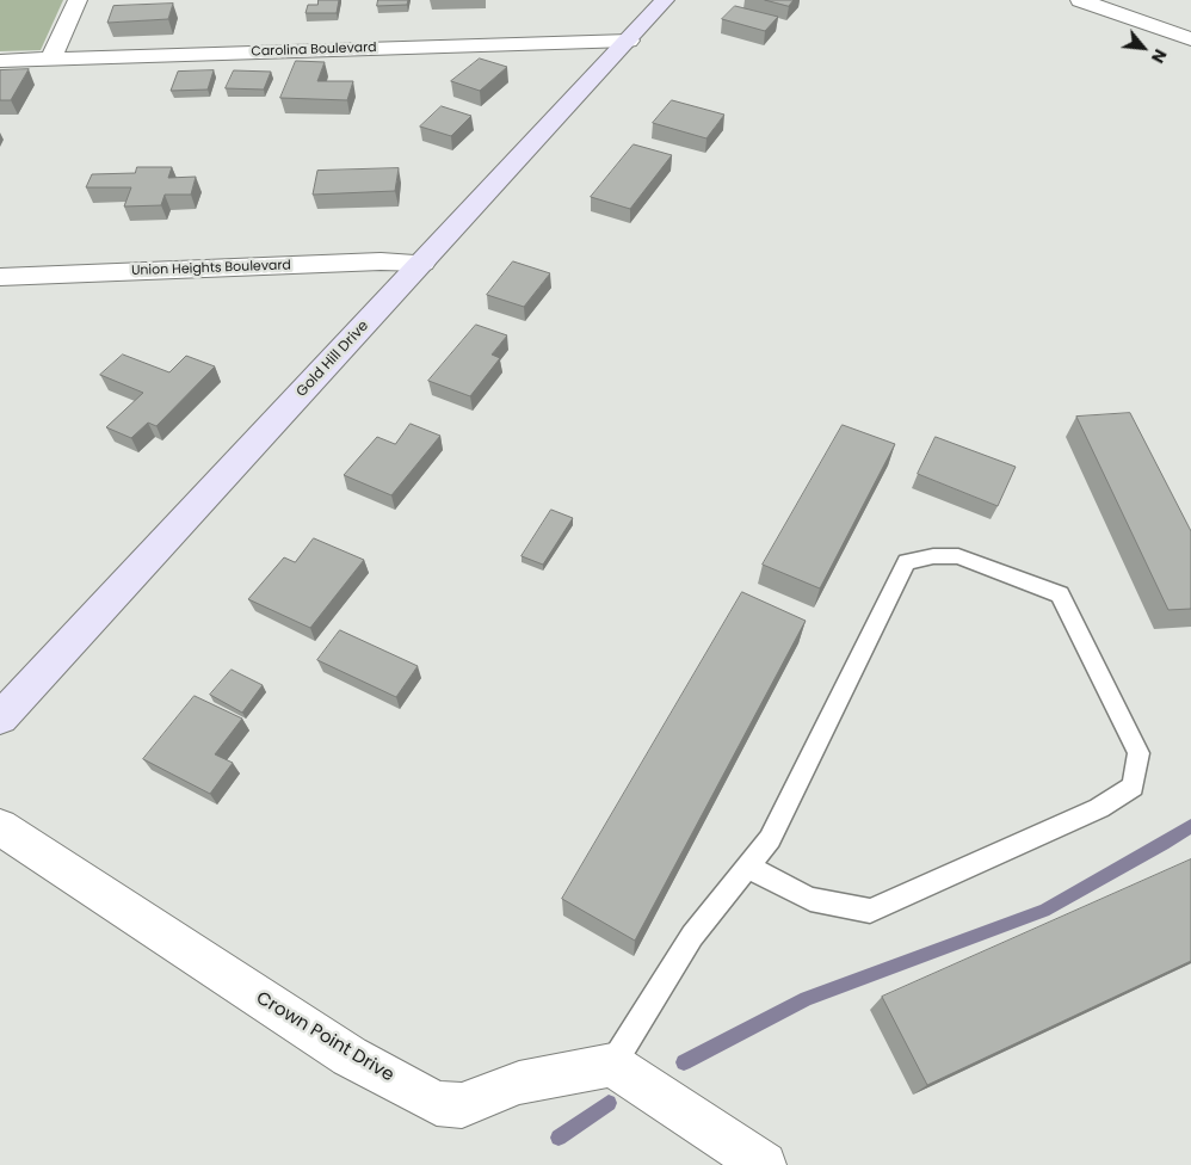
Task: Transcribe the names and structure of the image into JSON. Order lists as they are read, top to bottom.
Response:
{
  "streets": {
    "street": [
      "Carolina Boulevard",
      "Union Heights Boulevard",
      "Gold Hill Drive",
      "Crown Point Drive"
    ]
  },
  "crossings": [
    ["Carolina Boulevard", "Gold Hill Drive"],
    ["Union Heights Boulevard", "Gold Hill Drive"]
  ],
  "north": "bottom right"
}
